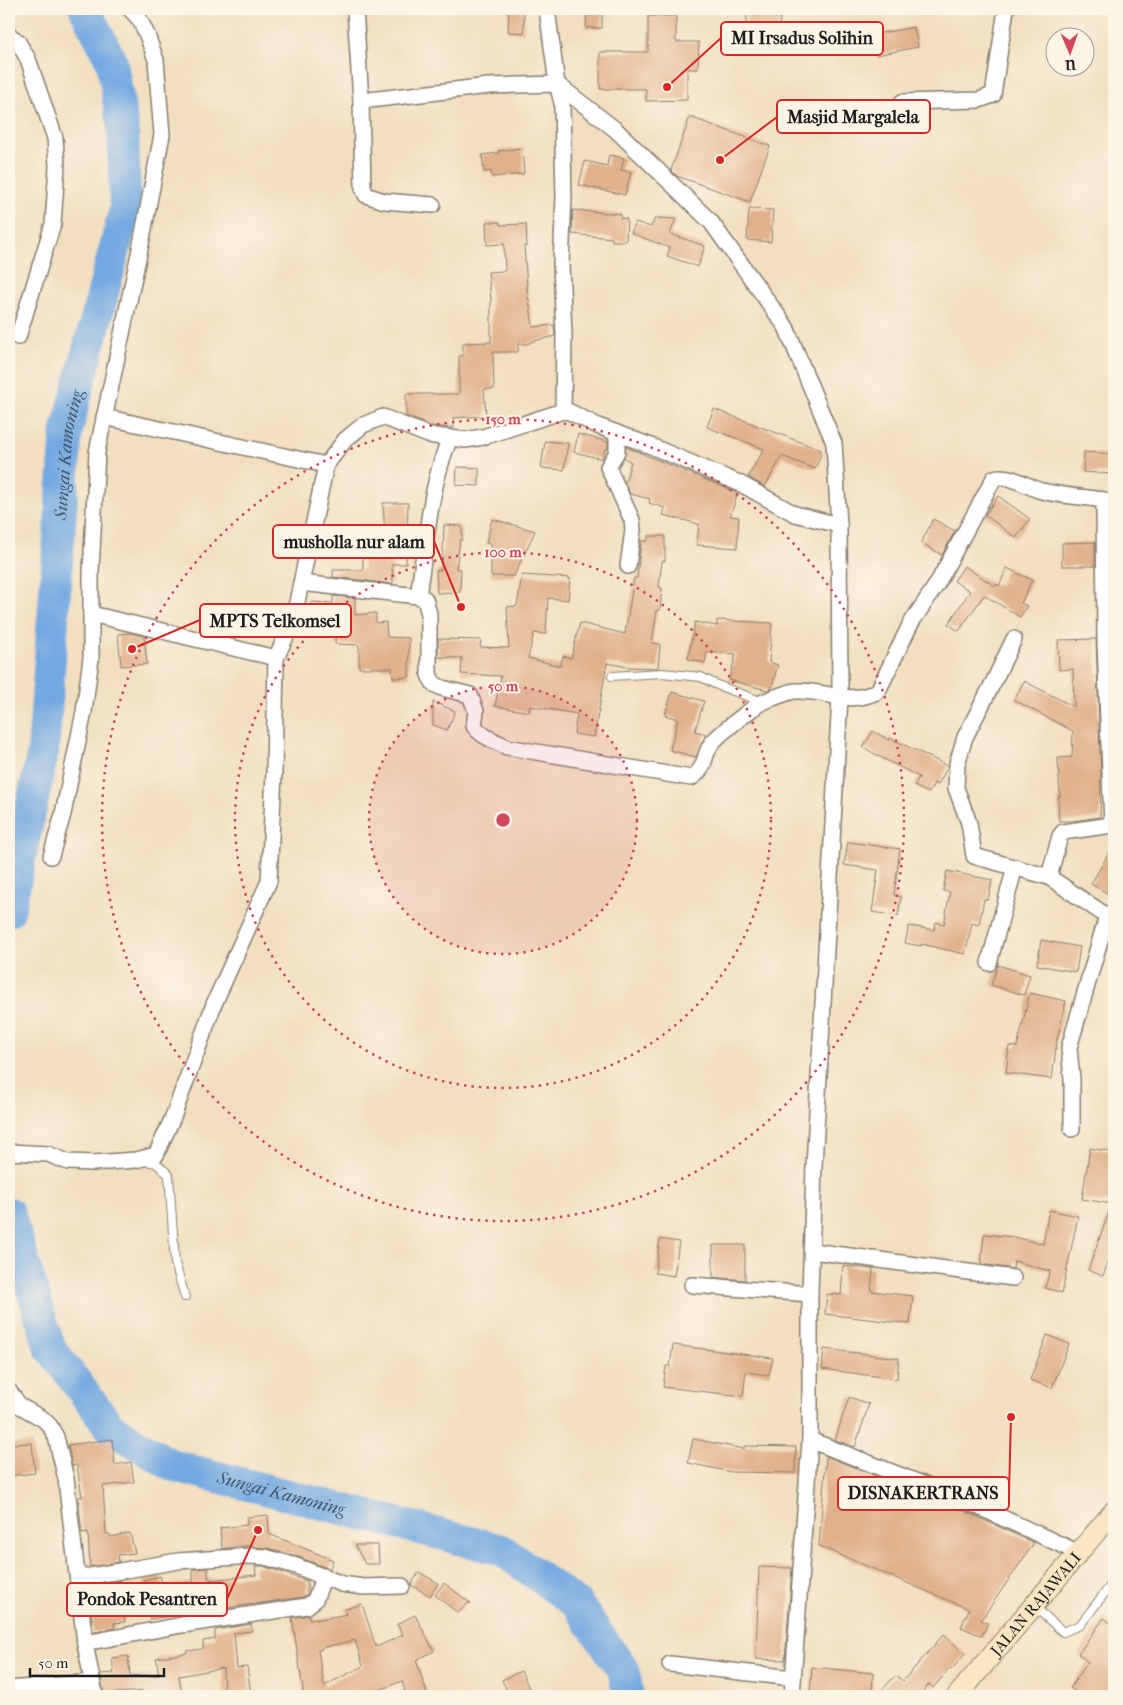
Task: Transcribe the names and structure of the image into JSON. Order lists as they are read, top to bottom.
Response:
{
  "streets": {
    "street": ["JALAN RAJAWALI"]
  },
  "water": ["Sungai Kamoning"],
  "places": [
    "MI Irsadus Solihin",
    "Masjid Margalela",
    "musholla nur alam",
    "MPTS Telkomsel",
    "DISNAKERTRANS",
    "Pondok Pesantren"
  ],
  "scale_bar": "50 m",
  "north": "bottom",
  "rings": ["150 m", "100 m", "50 m"]
}
